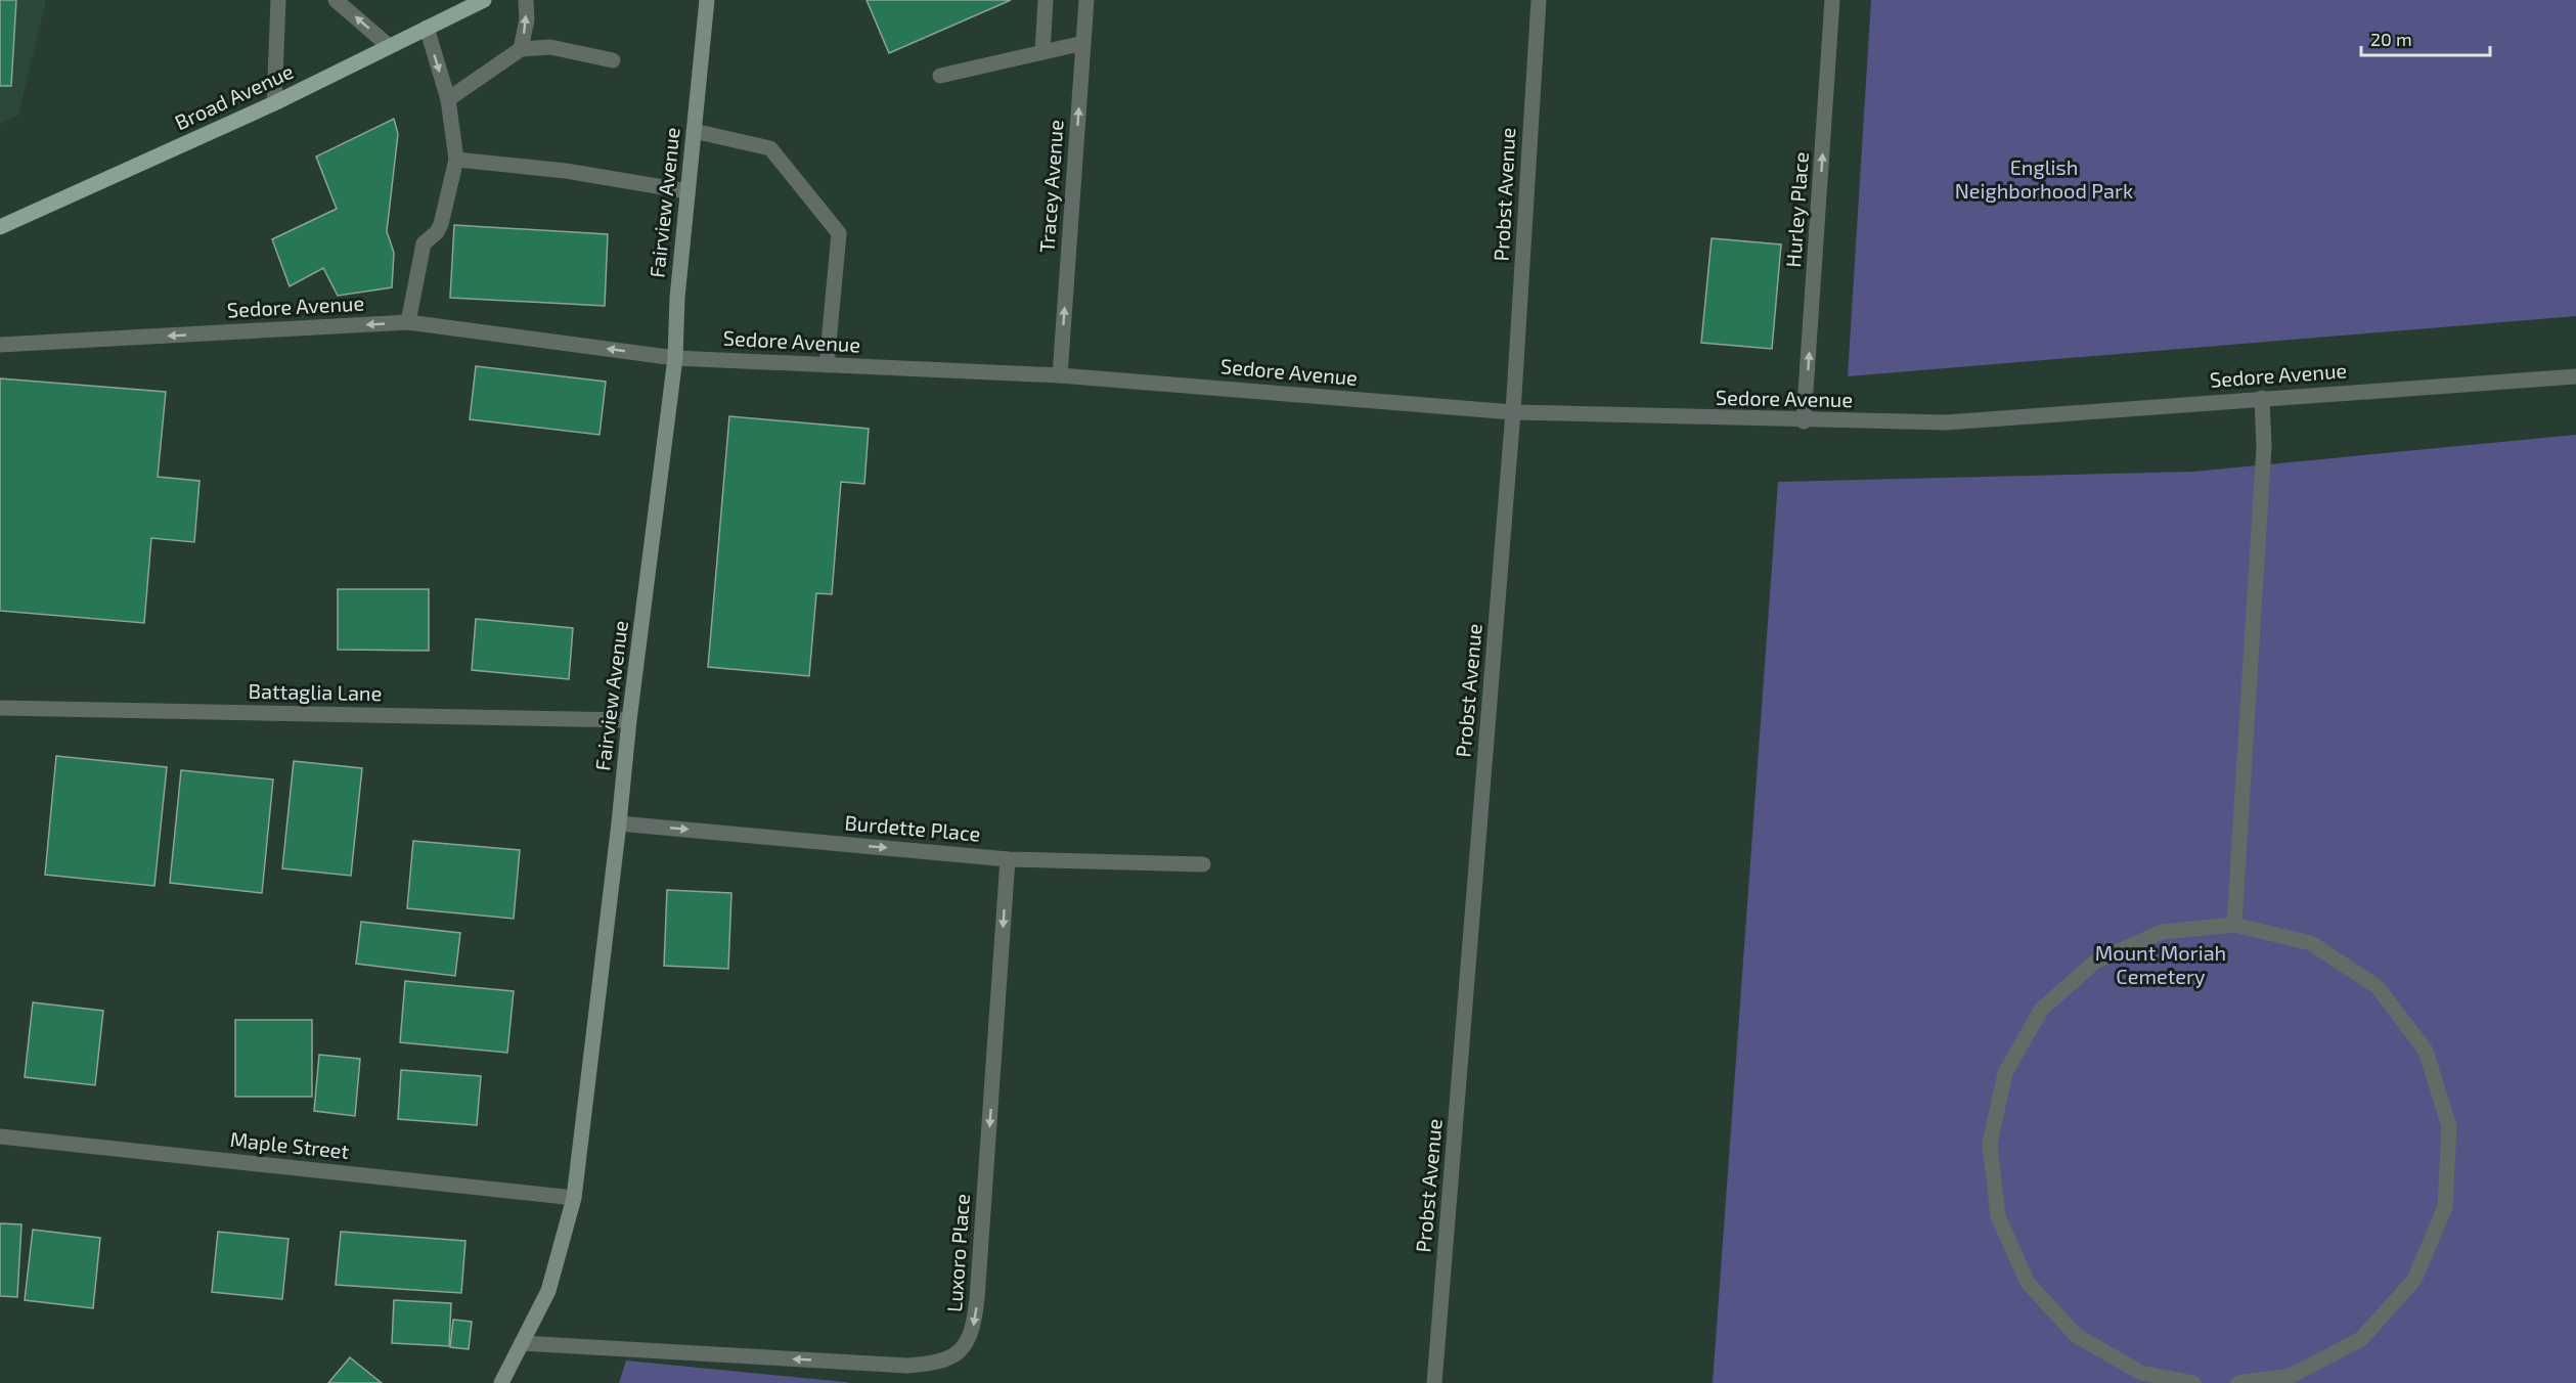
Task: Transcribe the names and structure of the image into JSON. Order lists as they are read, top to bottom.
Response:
{
  "streets": {
    "main road": ["Broad Avenue", "Fairview Avenue"],
    "street": [
      "Tracey Avenue",
      "Probst Avenue",
      "Hurley Place",
      "Sedore Avenue",
      "Battaglia Lane",
      "Burdette Place",
      "Maple Street",
      "Luxoro Place"
    ]
  },
  "crossings": [
    ["Tracey Avenue", "Sedore Avenue"],
    ["Probst Avenue", "Sedore Avenue"],
    ["Fairview Avenue", "Sedore Avenue"],
    ["Fairview Avenue", "Battaglia Lane"],
    ["Fairview Avenue", "Burdette Place"],
    ["Fairview Avenue", "Maple Street"],
    ["Fairview Avenue", "Luxoro Place"],
    ["Hurley Place", "Sedore Avenue"],
    ["Burdette Place", "Luxoro Place"]
  ],
  "one_way": ["Tracey Avenue", "Hurley Place", "Burdette Place"],
  "parks": ["English Neighborhood Park", "Mount Moriah Cemetery"],
  "scale_bar": "20 m"
}
